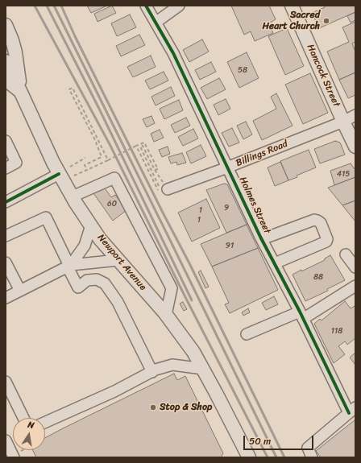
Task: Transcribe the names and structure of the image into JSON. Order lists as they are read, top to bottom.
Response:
{
  "streets": {
    "main road": ["Hancock Street", "Newport Avenue"],
    "street": ["Billings Road", "Holmes Street"]
  },
  "crossings": [
    ["Hancock Street", "Billings Road"],
    ["Billings Road", "Holmes Street"]
  ],
  "places": ["Sacred Heart Church", "Stop & Shop"],
  "house_numbers": [
    "58",
    "415",
    "60",
    "9",
    "1",
    "1",
    "91",
    "88",
    "118"
  ],
  "scale_bar": "50 m",
  "north": "top"
}
